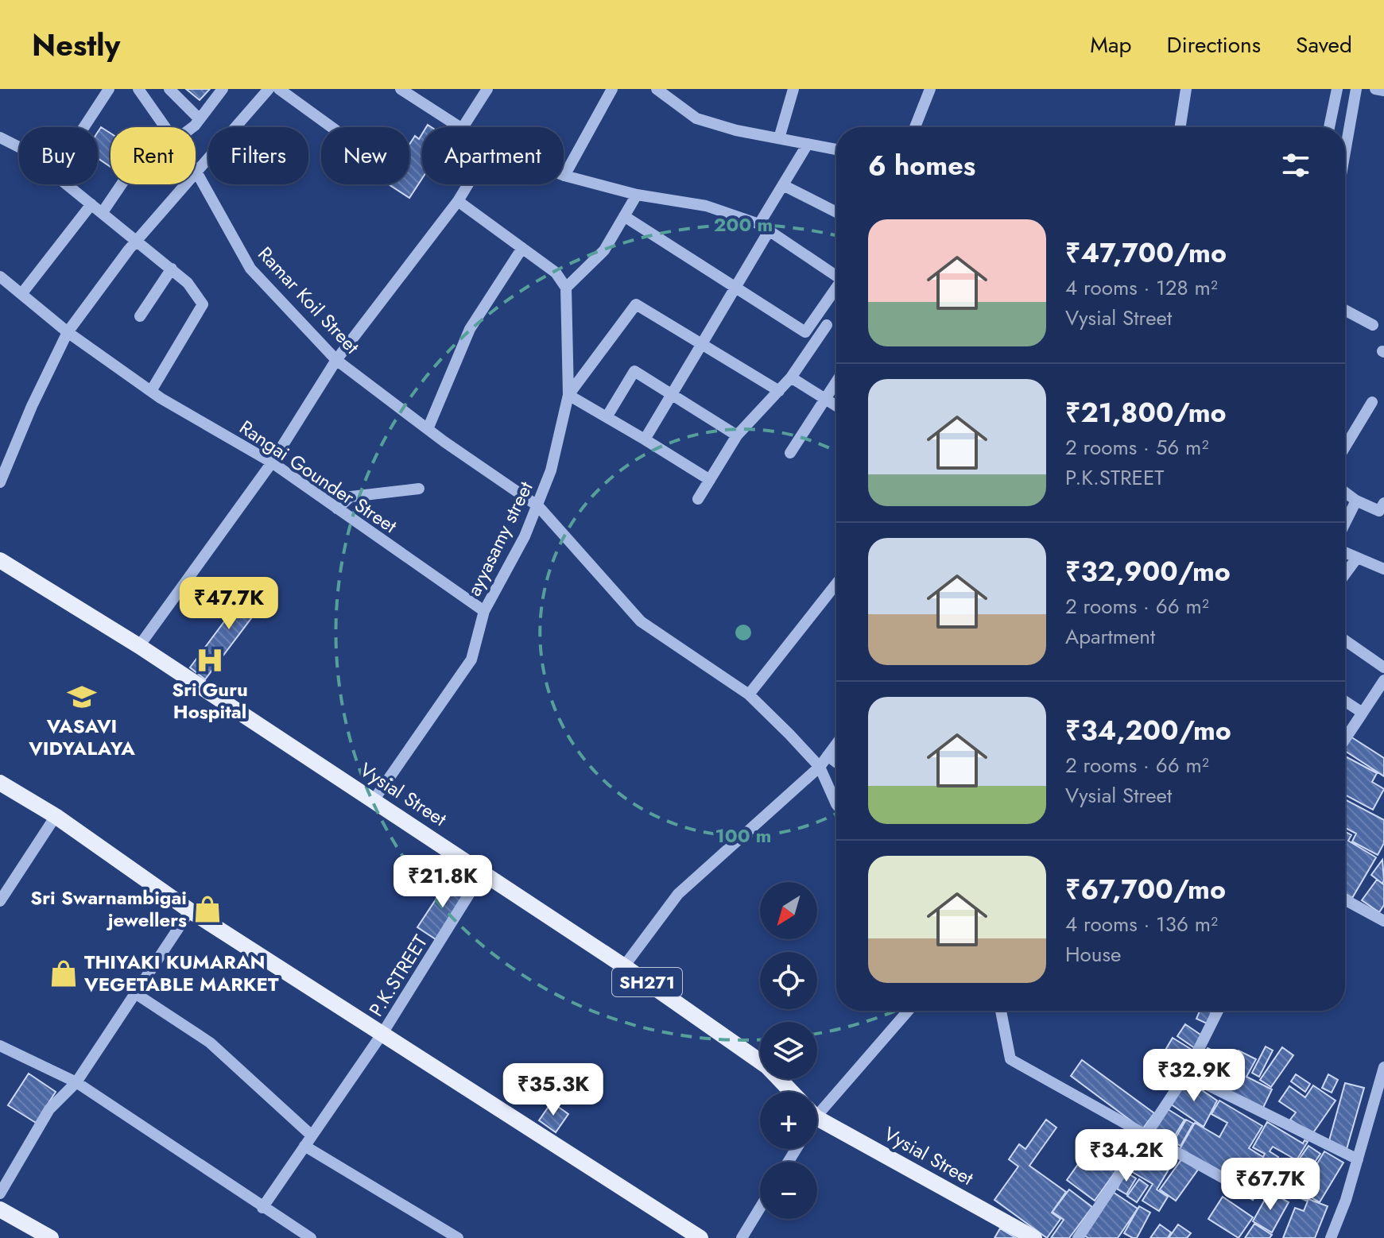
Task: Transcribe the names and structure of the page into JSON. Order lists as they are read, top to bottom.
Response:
{
  "streets": {
    "main road": ["Vysial Street", "SH271"],
    "street": [
      "Ramar Koil Street",
      "Rangai Gounder Street",
      "ayyasamy street",
      "P.K.STREET"
    ]
  },
  "crossings": [
    ["Ramar Koil Street", "ayyasamy street"],
    ["Rangai Gounder Street", "ayyasamy street"],
    ["ayyasamy street", "Vysial Street"],
    ["Vysial Street", "P.K.STREET"]
  ],
  "places": {
    "hospital": ["Sri Guru Hospital"],
    "school or university": ["VASAVI VIDYALAYA"],
    "shop": ["Sri Swarnambigai jewellers", "THIYAKI KUMARAN VEGETABLE MARKET"]
  },
  "north": "bottom left",
  "page": {
    "header": "Nestly",
    "nav": ["Map", "Directions", "Saved"],
    "chip": [
      "Buy",
      "Rent",
      "Filters",
      "New",
      "Apartment"
    ],
    "heading": "6 homes",
    "list": [
      {
        "name": "₹47,700/mo",
        "note": "4 rooms · 128 m² · Vysial Street"
      },
      {
        "name": "₹21,800/mo",
        "note": "2 rooms · 56 m² · P.K.STREET"
      },
      {
        "name": "₹32,900/mo",
        "note": "2 rooms · 66 m² · Apartment"
      },
      {
        "name": "₹34,200/mo",
        "note": "2 rooms · 66 m² · Vysial Street"
      },
      {
        "name": "₹67,700/mo",
        "note": "4 rooms · 136 m² · House"
      }
    ],
    "price": [
      "₹47.7K",
      "₹21.8K",
      "₹32.9K",
      "₹35.3K",
      "₹34.2K",
      "₹67.7K"
    ],
    "map_buttons": ["+", "−"]
  },
  "rings": ["200 m", "100 m"]
}
